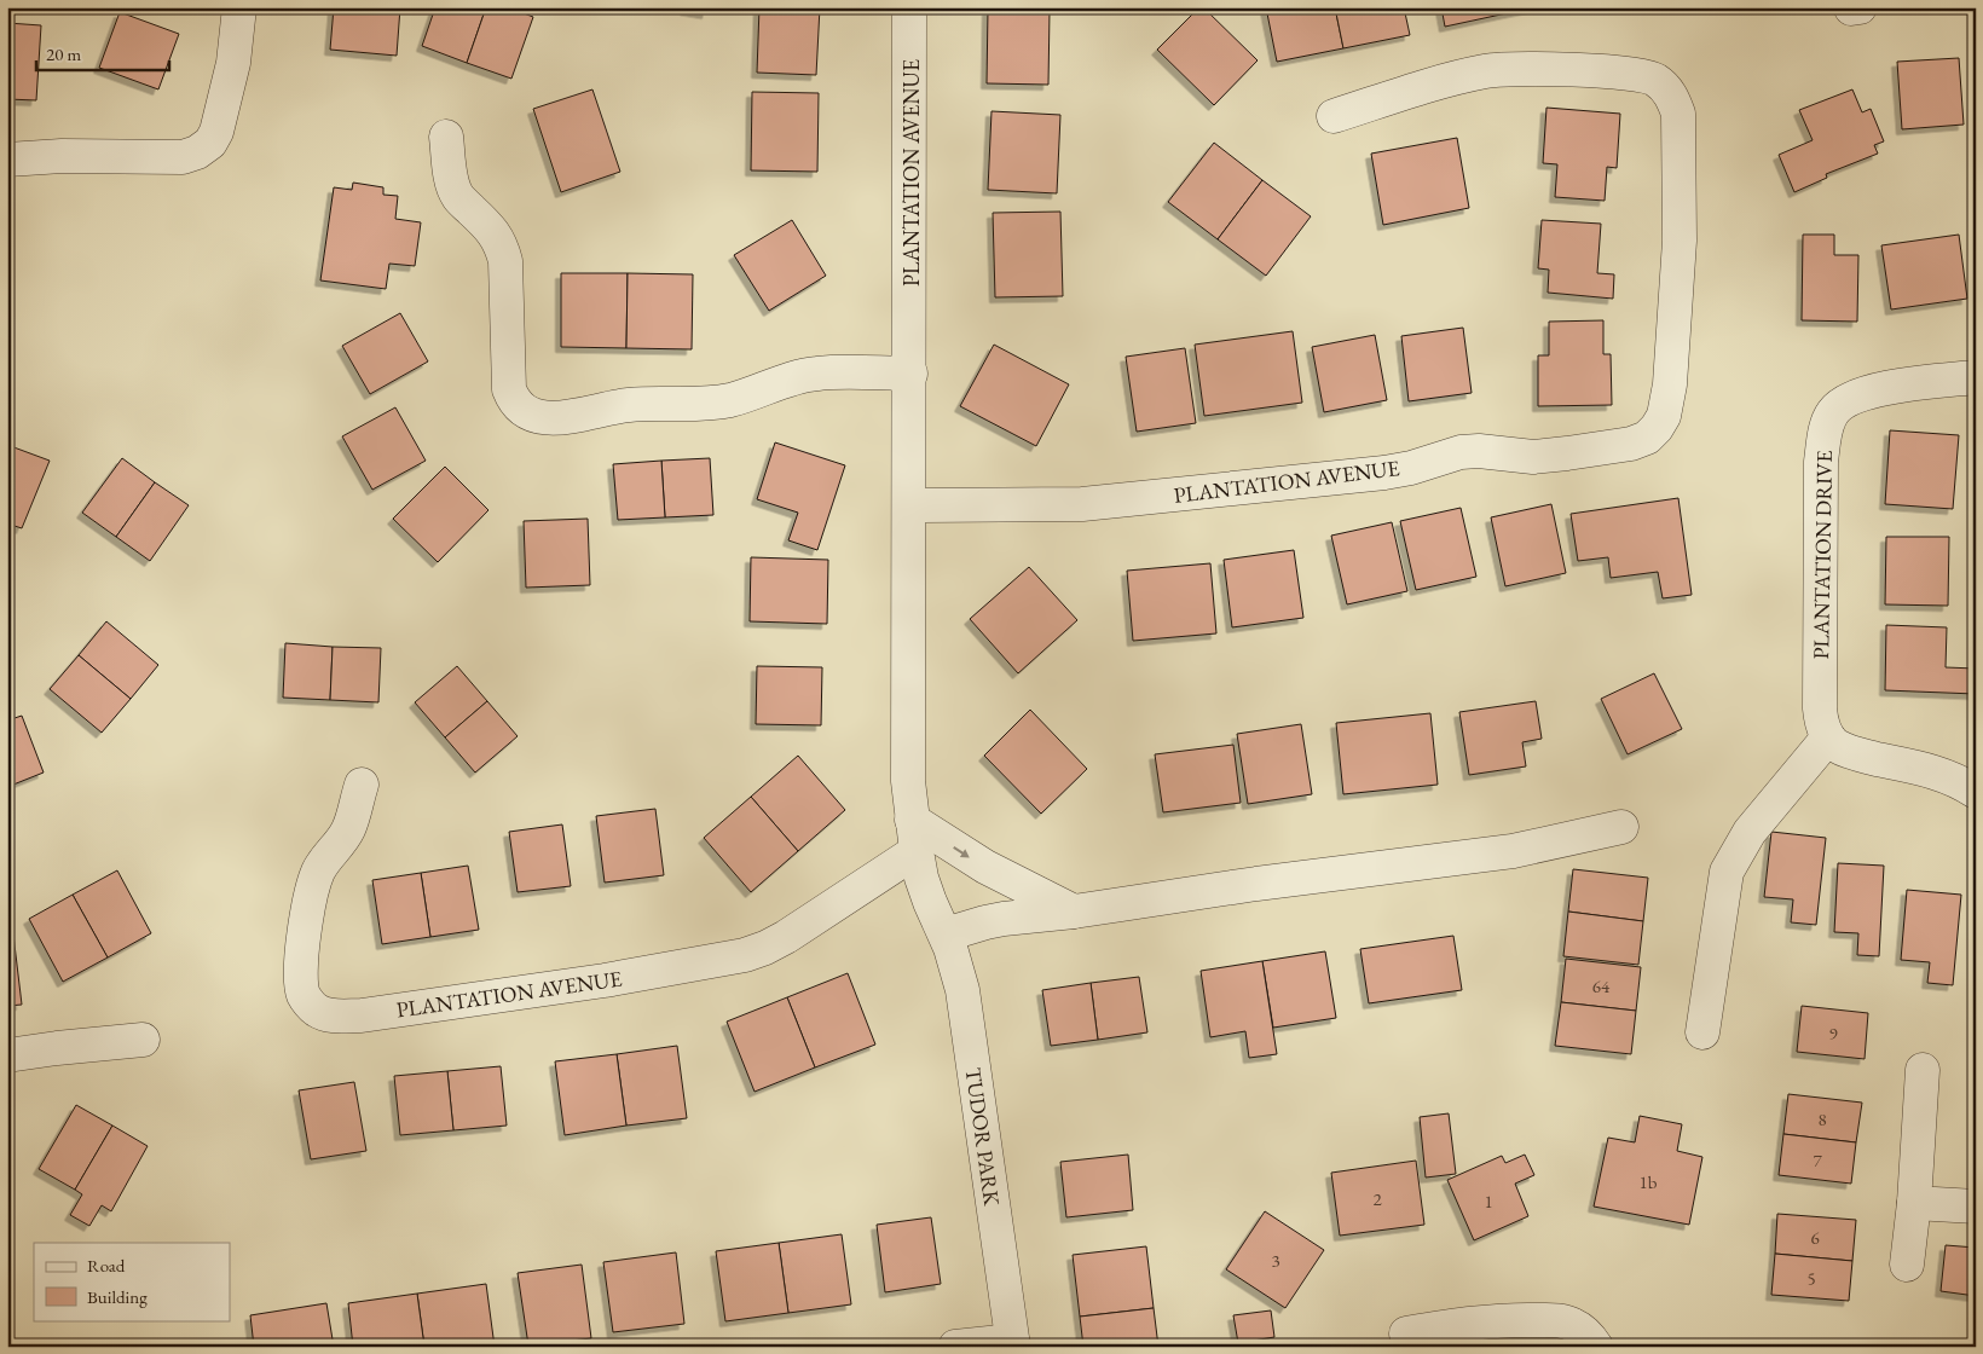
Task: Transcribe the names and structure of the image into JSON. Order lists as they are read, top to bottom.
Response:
{
  "streets": {
    "street": ["PLANTATION AVENUE", "PLANTATION DRIVE", "TUDOR PARK"]
  },
  "crossings": [
    ["PLANTATION AVENUE", "TUDOR PARK"]
  ],
  "house_numbers": [
    "64",
    "9",
    "8",
    "7",
    "1b",
    "2",
    "1",
    "6",
    "3",
    "5"
  ],
  "legend": ["Road", "Building"],
  "scale_bar": "20 m"
}
